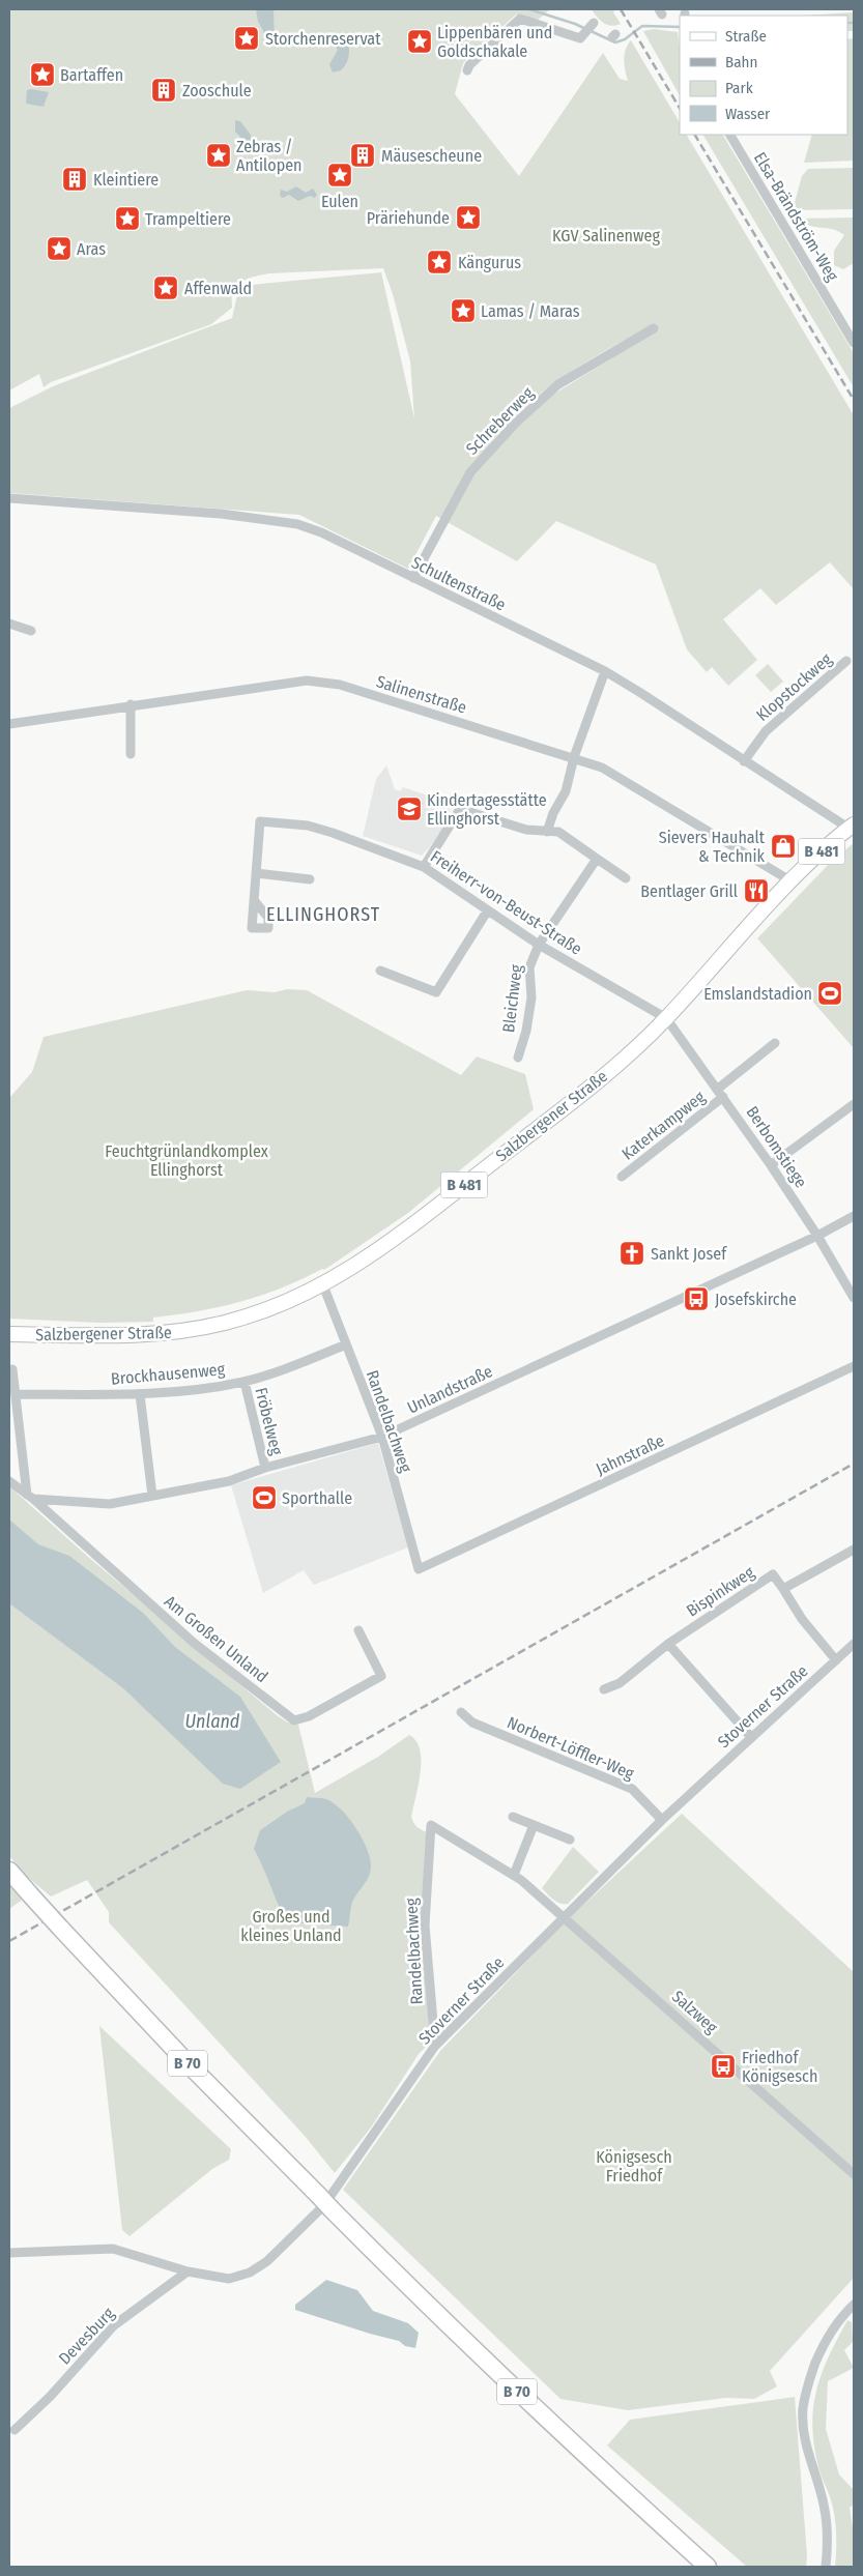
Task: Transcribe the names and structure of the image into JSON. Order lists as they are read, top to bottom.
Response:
{
  "streets": {
    "highway": ["B 70"],
    "main road": ["B 481", "Salzbergener Straße"],
    "street": [
      "Elsa-Brändström-Weg",
      "Schreberweg",
      "Schultenstraße",
      "Klopstockweg",
      "Salinenstraße",
      "Freiherr-von-Beust-Straße",
      "Bleichweg",
      "Katerkampweg",
      "Berbomstiege",
      "Brockhausenweg",
      "Unlandstraße",
      "Fröbelweg",
      "Randelbachweg",
      "Jahnstraße",
      "Bispinkweg",
      "Am Großen Unland",
      "Stoverner Straße",
      "Norbert-Löffler-Weg",
      "Salzweg",
      "Devesburg"
    ]
  },
  "crossings": [
    ["Schreberweg", "Schultenstraße"],
    ["Schultenstraße", "Klopstockweg"],
    ["Schultenstraße", "Salzbergener Straße"],
    ["Salinenstraße", "Salzbergener Straße"],
    ["Freiherr-von-Beust-Straße", "Bleichweg"],
    ["Freiherr-von-Beust-Straße", "Salzbergener Straße"],
    ["Freiherr-von-Beust-Straße", "Berbomstiege"],
    ["Salzbergener Straße", "Berbomstiege"],
    ["Salzbergener Straße", "Randelbachweg"],
    ["Katerkampweg", "Berbomstiege"],
    ["Berbomstiege", "Unlandstraße"],
    ["Brockhausenweg", "Fröbelweg"],
    ["Brockhausenweg", "Randelbachweg"],
    ["Unlandstraße", "Fröbelweg"],
    ["Unlandstraße", "Randelbachweg"],
    ["Unlandstraße", "Am Großen Unland"],
    ["Randelbachweg", "Jahnstraße"],
    ["Randelbachweg", "Stoverner Straße"],
    ["Randelbachweg", "Salzweg"],
    ["Stoverner Straße", "Norbert-Löffler-Weg"],
    ["Stoverner Straße", "Salzweg"],
    ["Stoverner Straße", "Devesburg"]
  ],
  "districts": ["ELLINGHORST"],
  "water": ["Unland"],
  "parks": [
    "KGV Salinenweg",
    "Feuchtgrünlandkomplex Ellinghorst",
    "Großes und kleines Unland",
    "Königsesch Friedhof"
  ],
  "places": {
    "place": [
      "Storchenreservat",
      "Lippenbären und Goldschakale",
      "Bartaffen",
      "Zebras / Antilopen",
      "Eulen",
      "Präriehunde",
      "Trampeltiere",
      "Aras",
      "Kängurus",
      "Affenwald",
      "Lamas / Maras"
    ],
    "building": ["Zooschule", "Mäusescheune", "Kleintiere"],
    "school or university": ["Kindertagesstätte Ellinghorst"],
    "shop": ["Sievers Hauhalt & Technik"],
    "restaurant": ["Bentlager Grill"],
    "sports": ["Emslandstadion", "Sporthalle"],
    "church": ["Sankt Josef"],
    "bus stop": ["Josefskirche", "Friedhof Königsesch"]
  },
  "legend": [
    "Straße",
    "Bahn",
    "Park",
    "Wasser"
  ]
}
